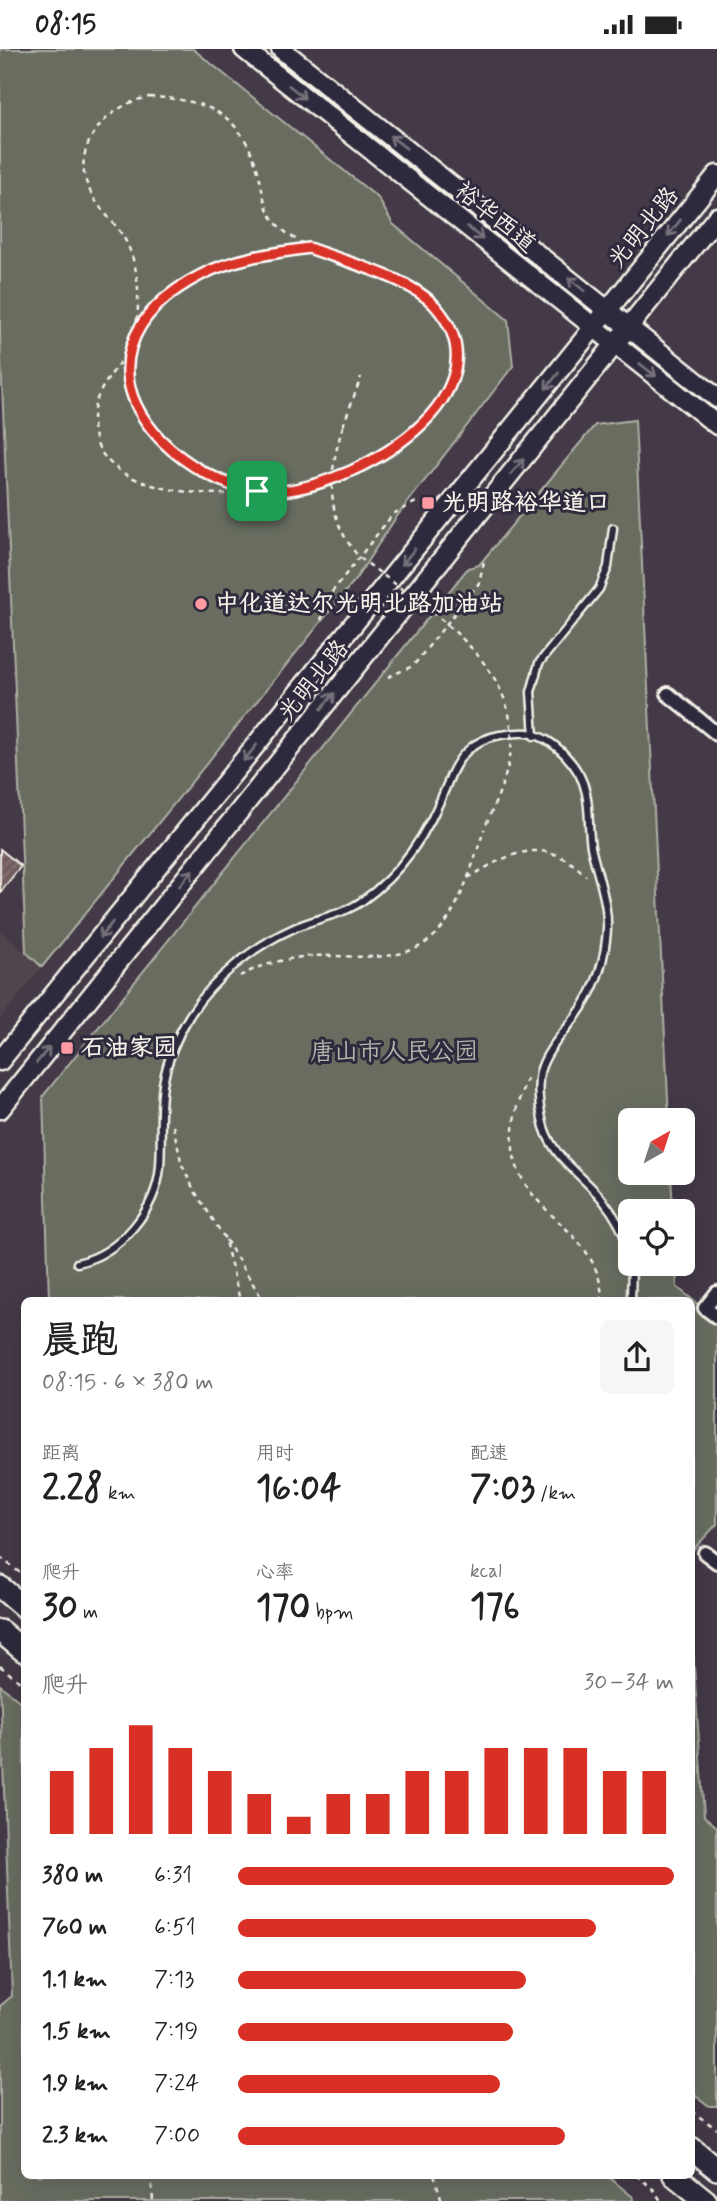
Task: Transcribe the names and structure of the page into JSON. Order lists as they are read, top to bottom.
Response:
{
  "streets": {
    "main road": ["裕华西道", "光明北路"]
  },
  "crossings": [
    ["裕华西道", "光明北路"]
  ],
  "parks": ["唐山市人民公园"],
  "places": {
    "transit": ["光明路裕华道口", "石油家园"],
    "other": ["中化道达尔光明北路加油站"]
  },
  "north": "top right",
  "page": {
    "status": "08:15",
    "heading": ["晨跑", "08:15 · 6 × 380 m"],
    "stats": [
      ["距离", "2.28 km"],
      ["用时", "16:04"],
      ["配速", "7:03 /km"],
      ["爬升", "30 m"],
      ["心率", "170 bpm"],
      ["kcal", "176"]
    ],
    "chart": ["爬升", "30–34 m"],
    "list": [
      {
        "name": "380 m",
        "note": "6:31"
      },
      {
        "name": "760 m",
        "note": "6:51"
      },
      {
        "name": "1.1 km",
        "note": "7:13"
      },
      {
        "name": "1.5 km",
        "note": "7:19"
      },
      {
        "name": "1.9 km",
        "note": "7:24"
      },
      {
        "name": "2.3 km",
        "note": "7:00"
      }
    ]
  }
}
